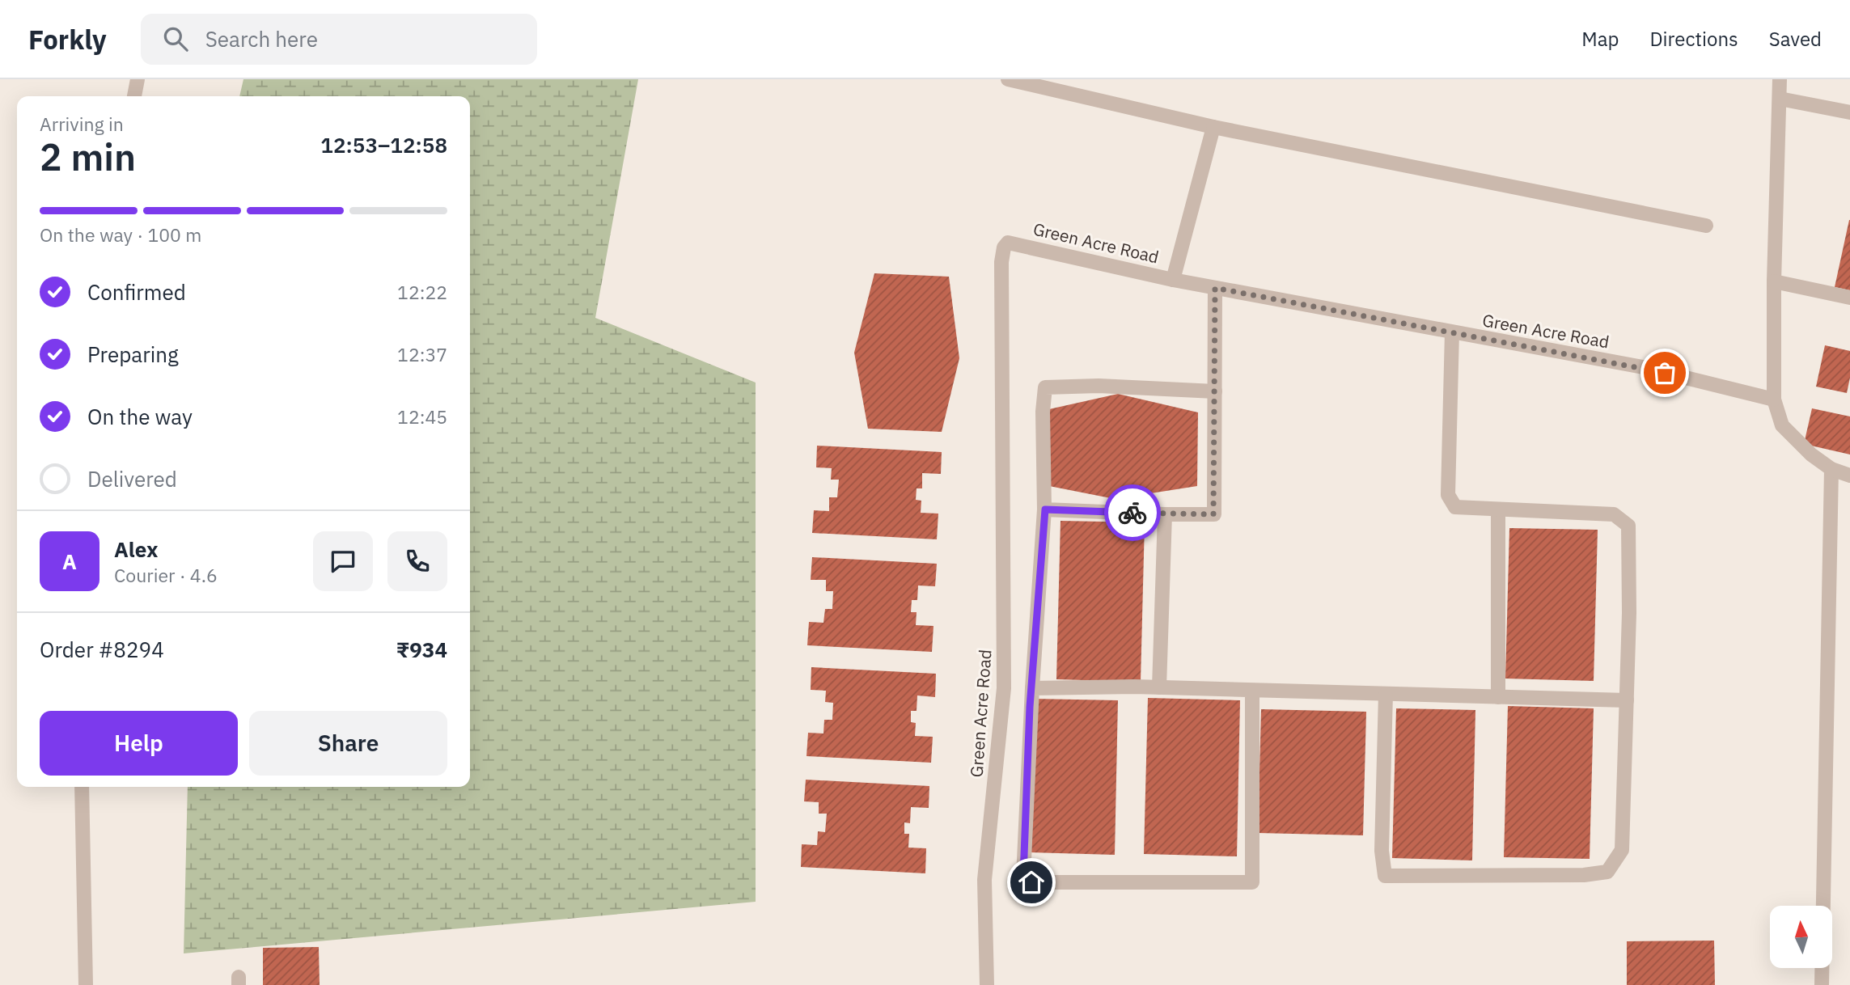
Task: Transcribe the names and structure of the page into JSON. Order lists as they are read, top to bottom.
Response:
{
  "streets": {
    "street": ["Green Acre Road"]
  },
  "north": "top",
  "page": {
    "header": "Forkly",
    "search": "Search here",
    "nav": ["Map", "Directions", "Saved"],
    "heading": ["2 min", "Arriving in", "12:53–12:58"],
    "panel": [
      "Alex",
      "Courier · 4.6",
      "Order #8294",
      "₹934"
    ],
    "bar": "On the way · 100 m",
    "list": [
      ["Confirmed", "12:22"],
      ["Preparing", "12:37"],
      ["On the way", "12:45"],
      "Delivered"
    ],
    "round": "A",
    "buttons": ["Help", "Share"]
  }
}
